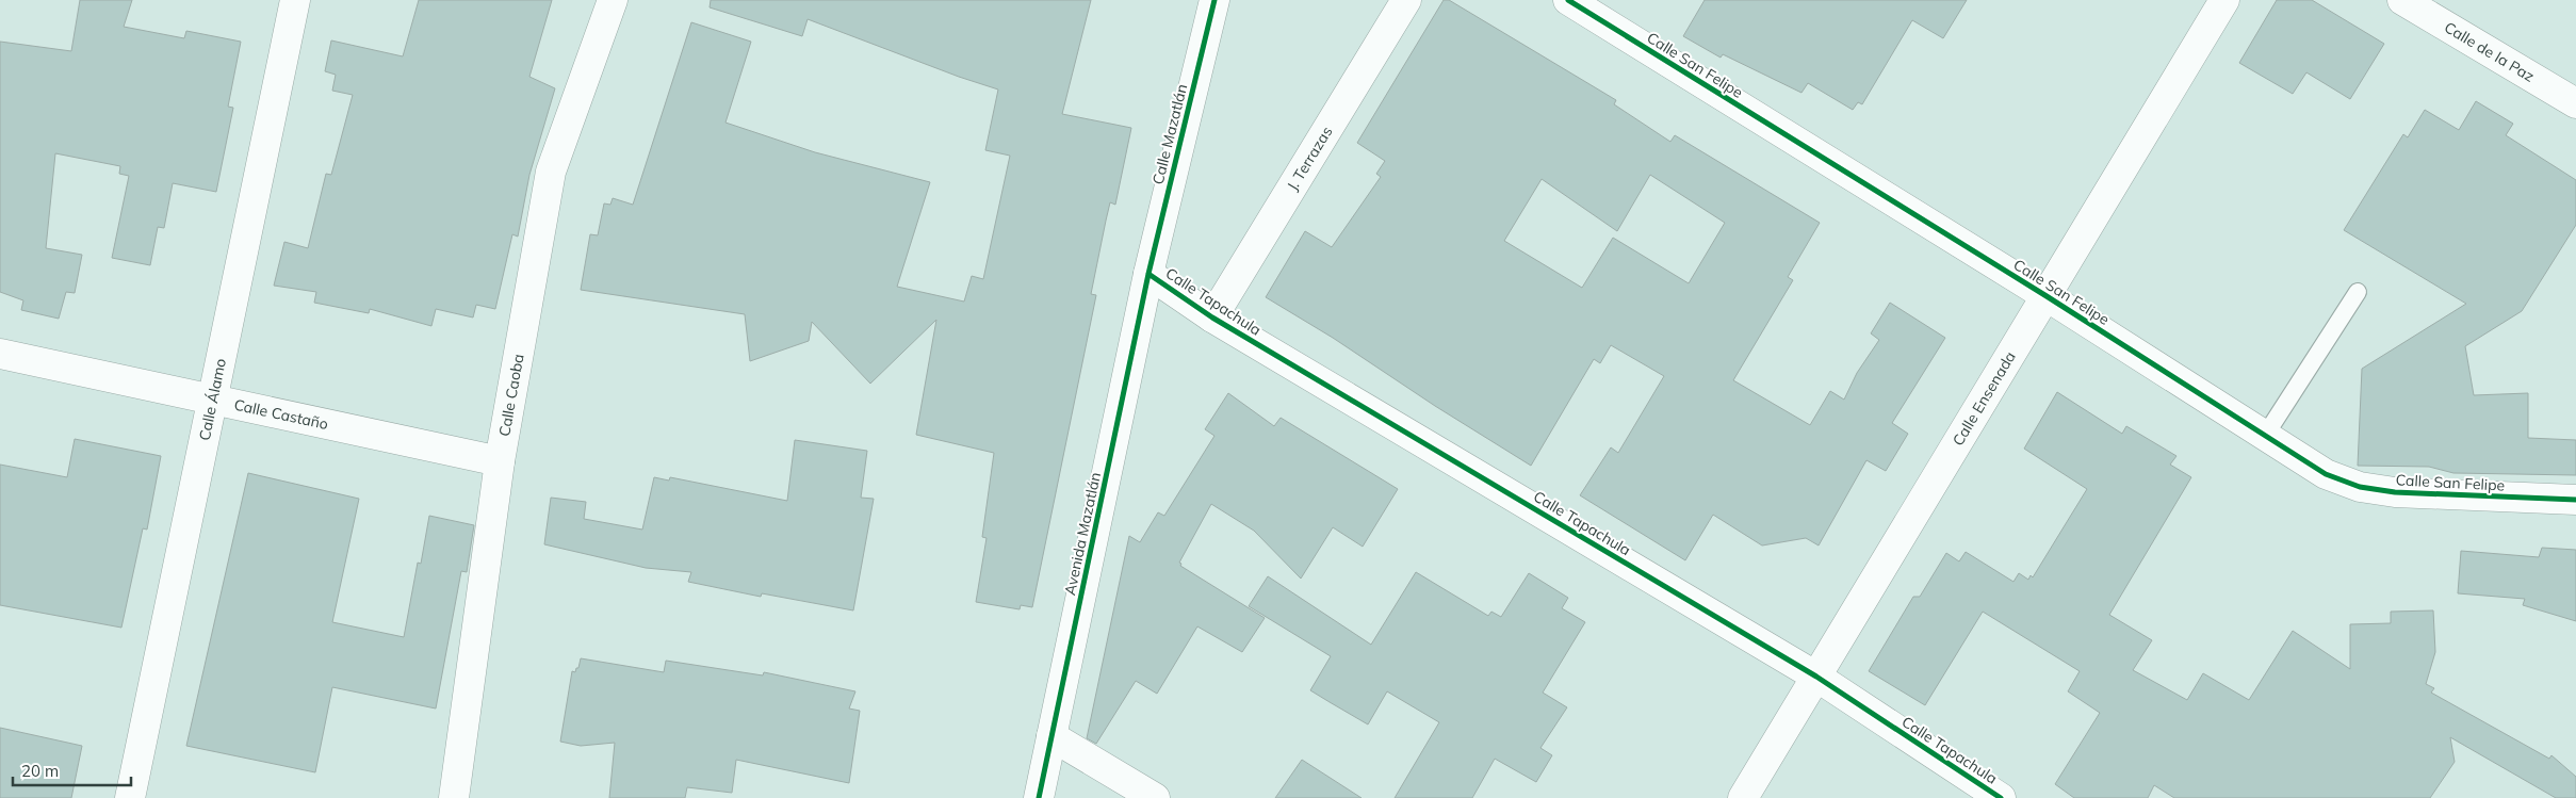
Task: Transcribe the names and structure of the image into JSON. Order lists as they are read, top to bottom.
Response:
{
  "streets": {
    "street": [
      "Calle de la Paz",
      "Calle San Felipe",
      "Calle Mazatlán",
      "J. Terrazas",
      "Calle Tapachula",
      "Calle Caoba",
      "Calle Álamo",
      "Calle Ensenada",
      "Calle Castaño",
      "Avenida Mazatlán"
    ]
  },
  "crossings": [
    ["Calle San Felipe", "Calle Ensenada"],
    ["Calle Mazatlán", "Calle Tapachula"],
    ["Calle Mazatlán", "Avenida Mazatlán"],
    ["J. Terrazas", "Calle Tapachula"],
    ["Calle Tapachula", "Calle Ensenada"],
    ["Calle Tapachula", "Avenida Mazatlán"],
    ["Calle Caoba", "Calle Castaño"],
    ["Calle Álamo", "Calle Castaño"]
  ],
  "scale_bar": "20 m"
}
